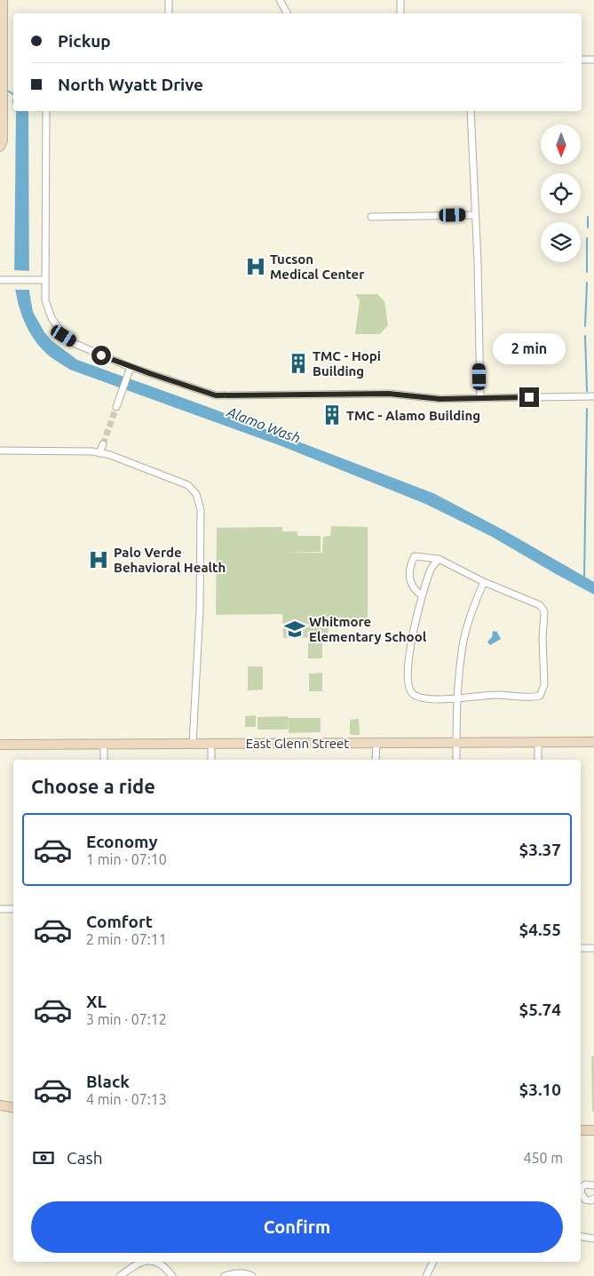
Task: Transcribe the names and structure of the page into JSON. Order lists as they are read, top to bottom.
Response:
{
  "streets": {
    "street": ["East Glenn Street"]
  },
  "water": ["Alamo Wash"],
  "places": {
    "hospital": ["Tucson Medical Center", "Palo Verde Behavioral Health"],
    "building": ["TMC - Hopi Building", "TMC - Alamo Building"],
    "school or university": ["Whitmore Elementary School"]
  },
  "north": "bottom",
  "page": {
    "banner": ["Pickup", "North Wyatt Drive"],
    "bubble": "2 min",
    "heading": "Choose a ride",
    "list": [
      {
        "name": "Economy",
        "note": "1 min · 07:10",
        "value": "$3.37"
      },
      {
        "name": "Comfort",
        "note": "2 min · 07:11",
        "value": "$4.55"
      },
      {
        "name": "XL",
        "note": "3 min · 07:12",
        "value": "$5.74"
      },
      {
        "name": "Black",
        "note": "4 min · 07:13",
        "value": "$3.10"
      }
    ],
    "pay": ["Cash", "450 m"],
    "buttons": "Confirm"
  }
}
